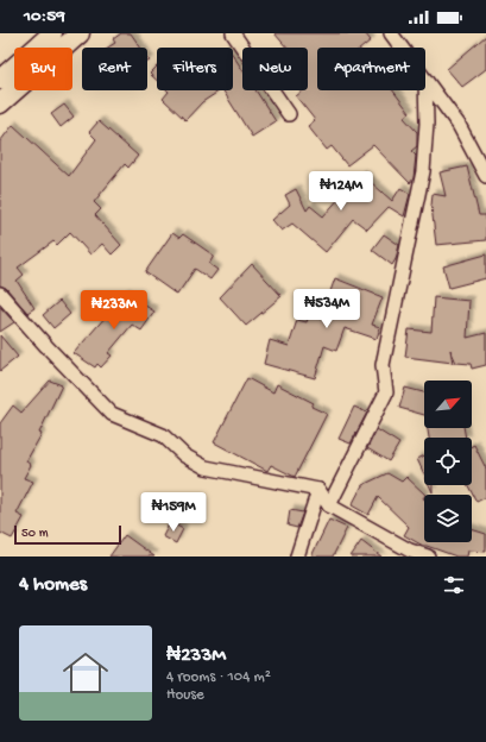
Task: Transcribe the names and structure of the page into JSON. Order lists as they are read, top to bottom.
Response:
{
  "scale_bar": "50 m",
  "north": "top right",
  "page": {
    "status": "10:59",
    "chip": [
      "Buy",
      "Rent",
      "Filters",
      "New",
      "Apartment"
    ],
    "price": [
      "₦124M",
      "₦534M",
      "₦233M",
      "₦159M"
    ],
    "scale": "50 m",
    "heading": "4 homes",
    "list": [
      {
        "name": "₦233M",
        "note": "4 rooms · 104 m² · House"
      }
    ]
  }
}
